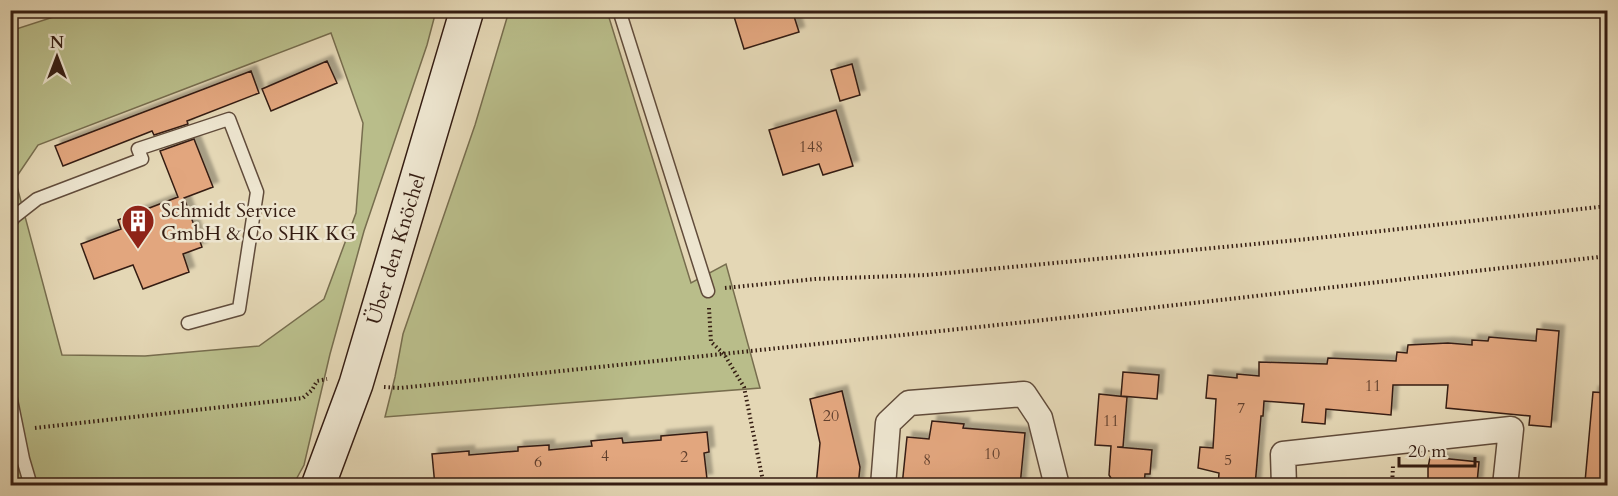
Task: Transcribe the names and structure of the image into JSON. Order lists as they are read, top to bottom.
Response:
{
  "streets": {
    "main road": ["Über den Knöchel"]
  },
  "places": {
    "building": ["Schmidt Service GmbH & Co SHK KG"]
  },
  "house_numbers": [
    "148",
    "11",
    "7",
    "20",
    "11",
    "10",
    "4",
    "2",
    "8",
    "5",
    "6"
  ],
  "scale_bar": "20 m",
  "north": "top"
}
